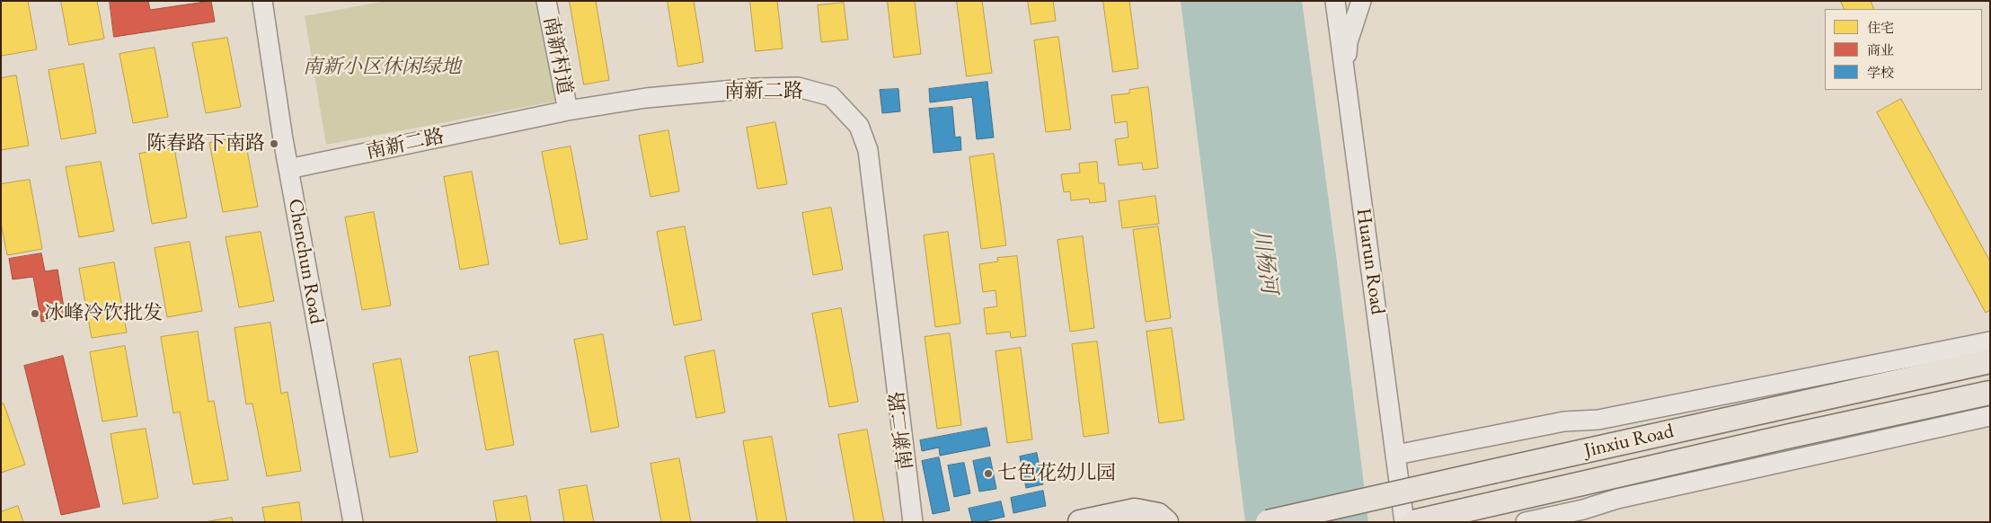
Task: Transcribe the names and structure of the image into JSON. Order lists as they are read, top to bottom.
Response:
{
  "streets": {
    "main road": ["Jinxiu Road"],
    "street": [
      "南新村道",
      "南新二路",
      "Chenchun Road",
      "Huarun Road"
    ]
  },
  "crossings": [
    ["南新村道", "南新二路"],
    ["南新二路", "Chenchun Road"]
  ],
  "water": ["川杨河"],
  "parks": ["南新小区休闲绿地"],
  "places": ["陈春路下南路", "冰峰冷饮批发", "七色花幼儿园"],
  "legend": ["住宅", "商业", "学校"]
}
